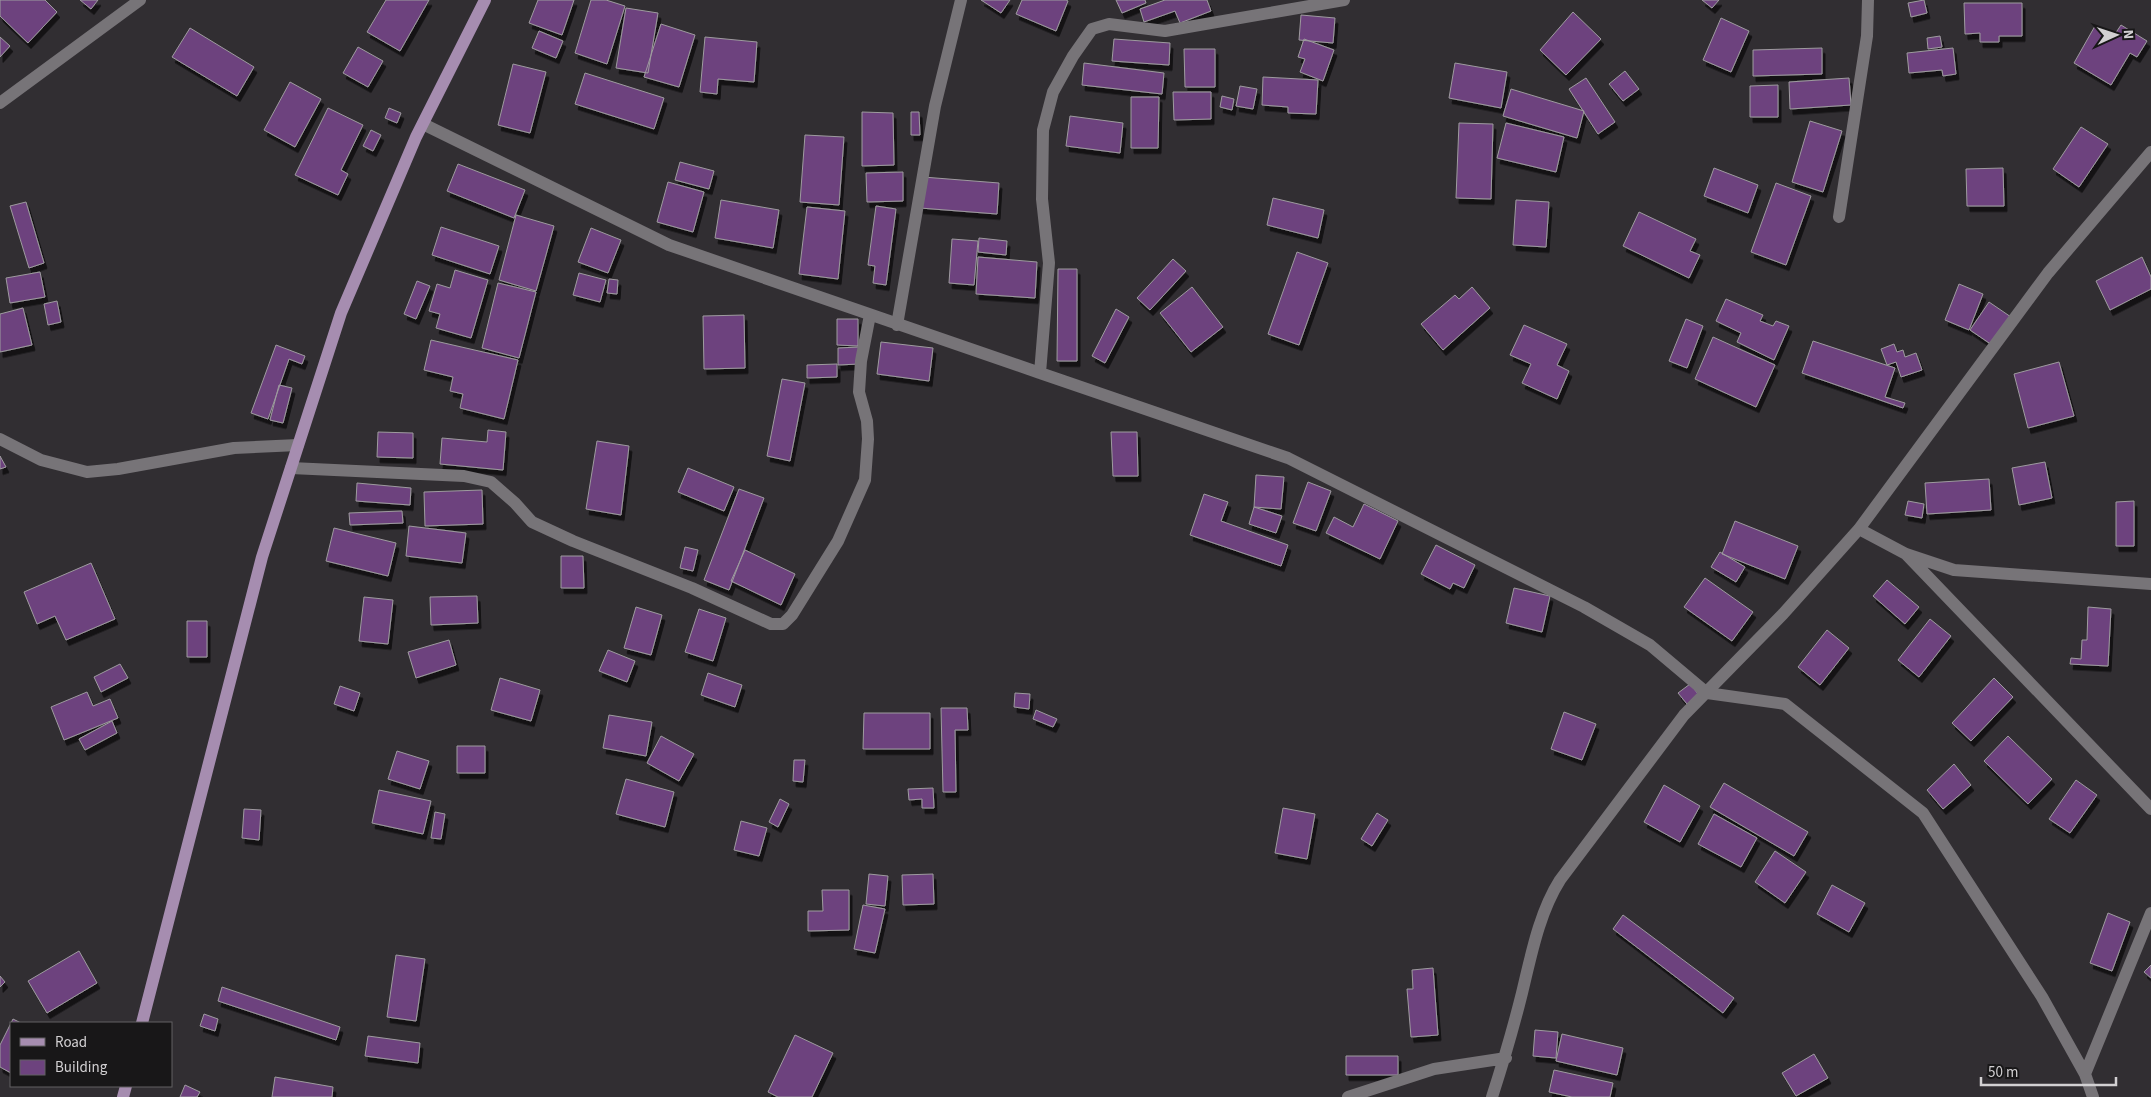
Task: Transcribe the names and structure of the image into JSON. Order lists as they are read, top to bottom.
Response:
{
  "legend": ["Road", "Building"],
  "scale_bar": "50 m",
  "north": "right"
}
